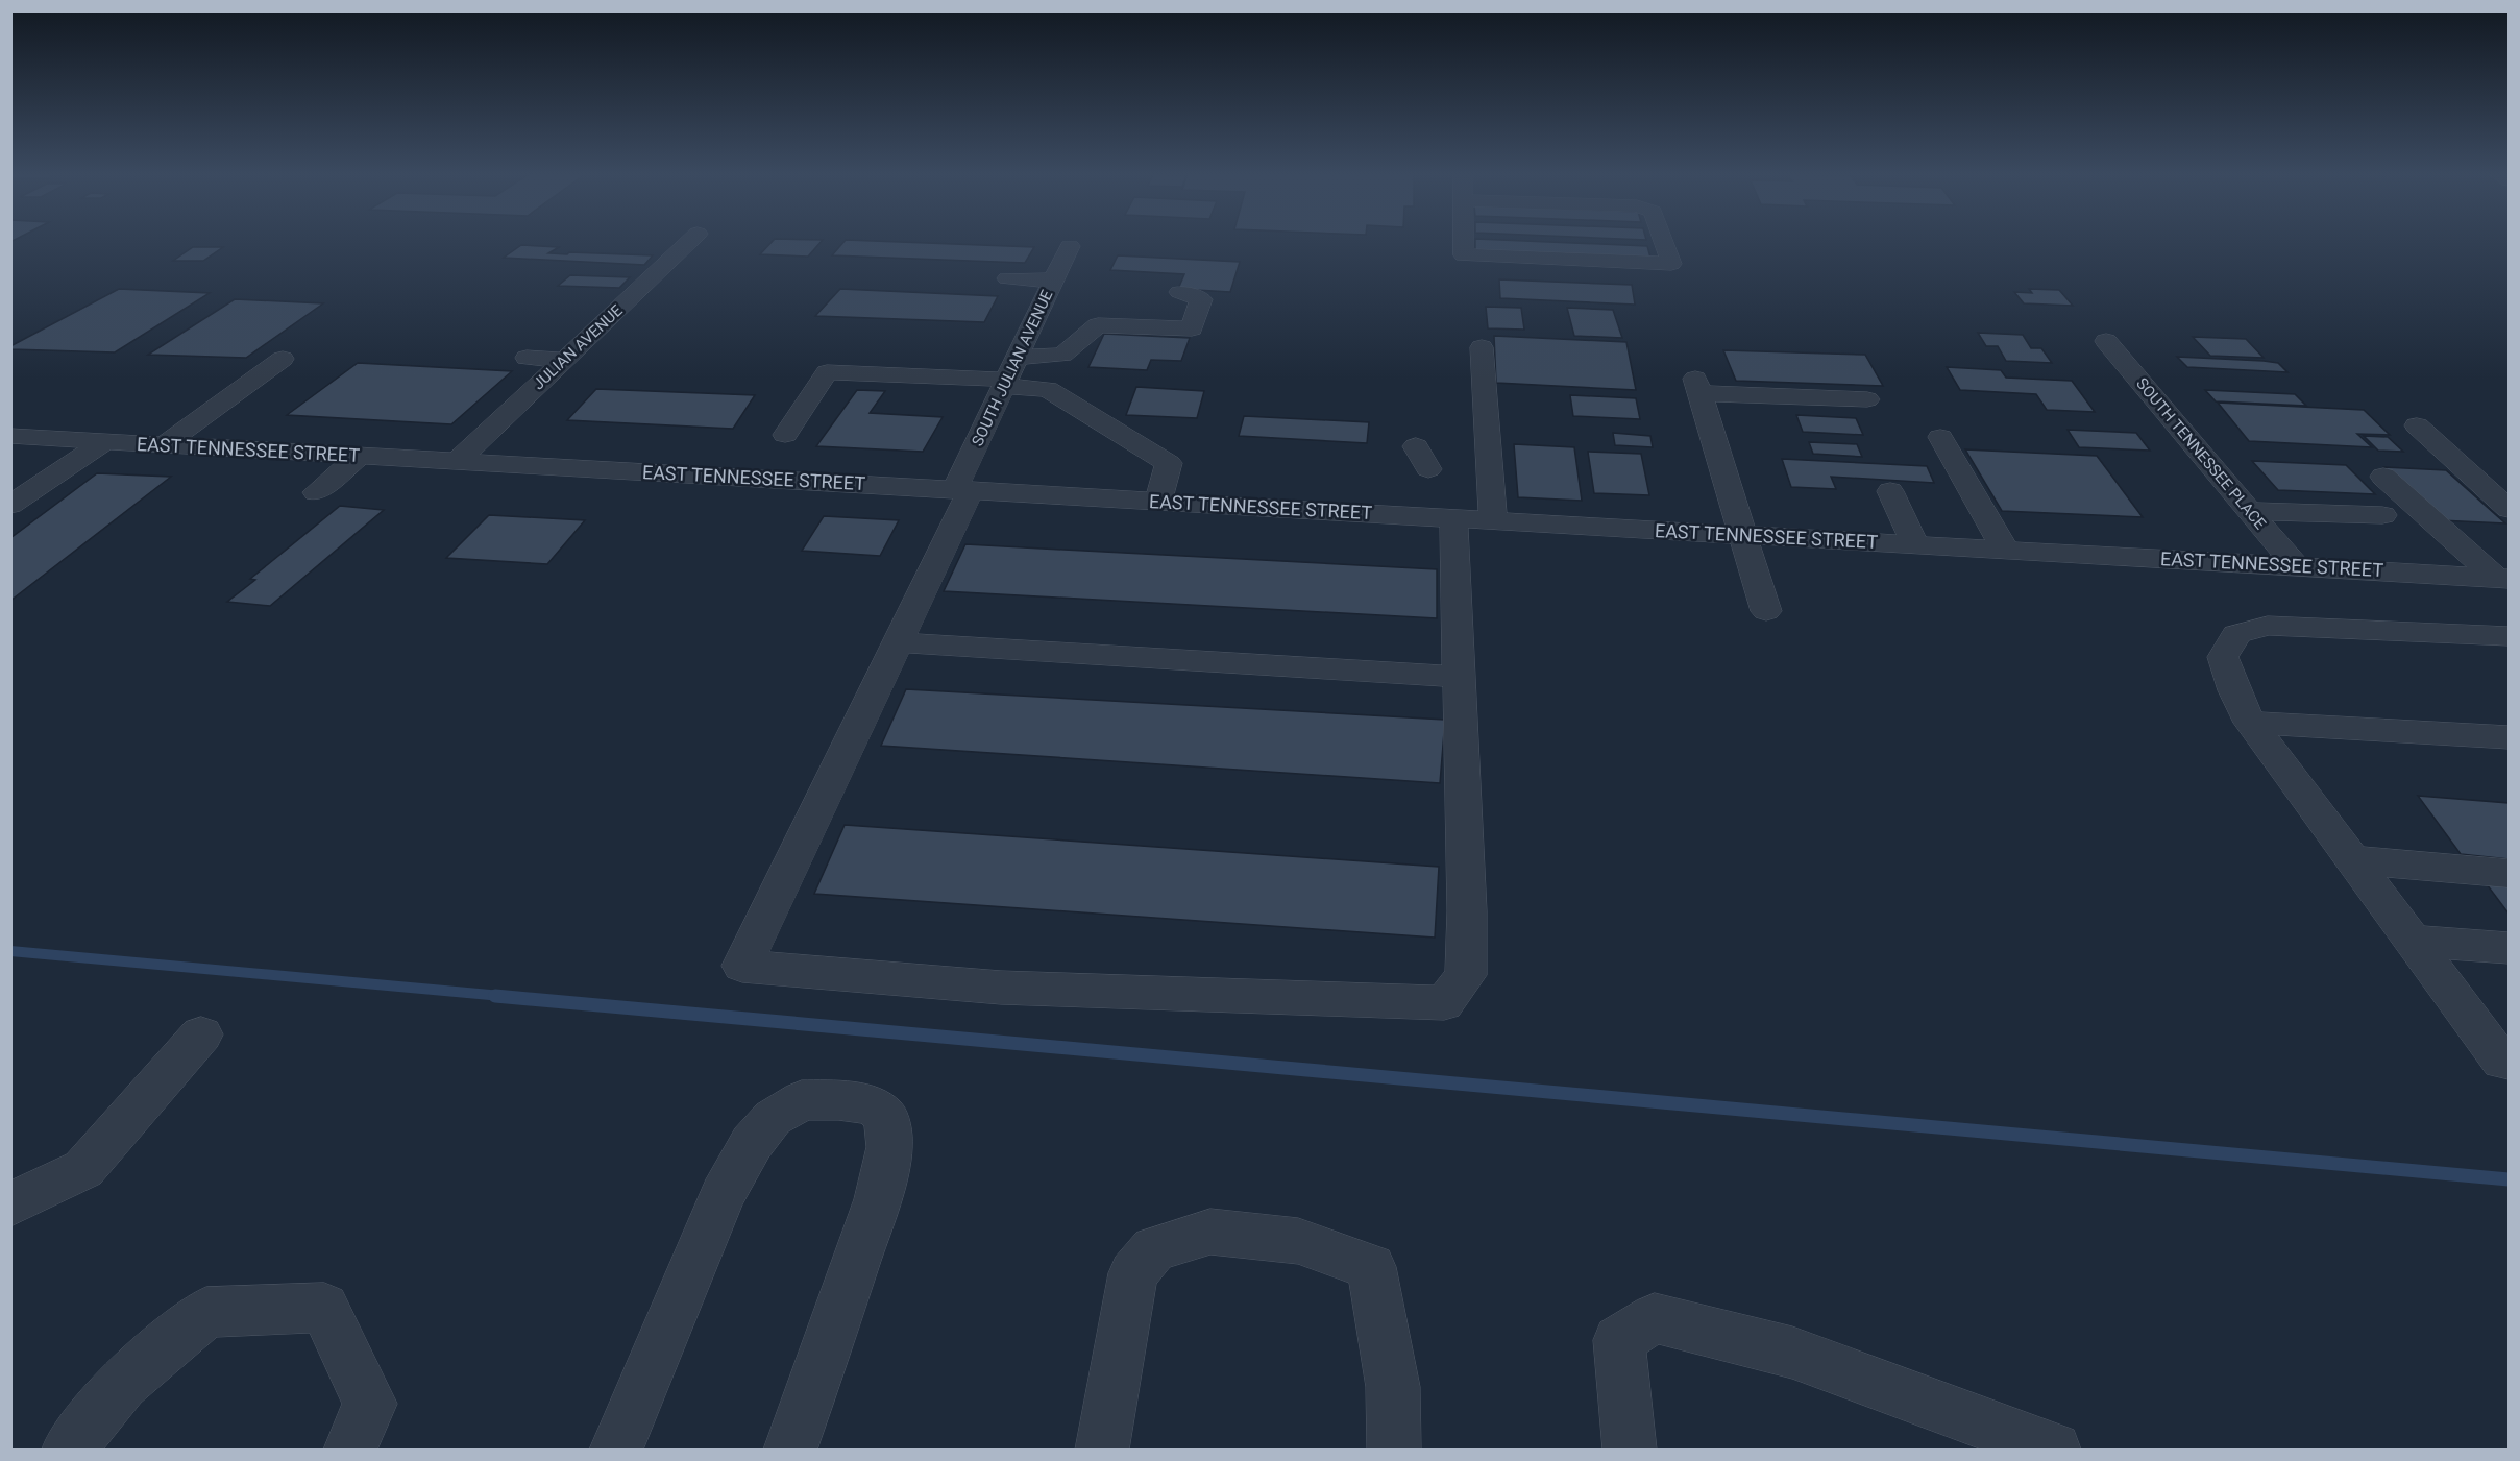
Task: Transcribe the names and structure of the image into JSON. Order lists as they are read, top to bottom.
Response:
{
  "streets": {
    "street": [
      "JULIAN AVENUE",
      "SOUTH JULIAN AVENUE",
      "EAST TENNESSEE STREET",
      "SOUTH TENNESSEE PLACE"
    ]
  },
  "crossings": [
    ["JULIAN AVENUE", "EAST TENNESSEE STREET"],
    ["SOUTH JULIAN AVENUE", "EAST TENNESSEE STREET"],
    ["EAST TENNESSEE STREET", "SOUTH TENNESSEE PLACE"]
  ]
}
